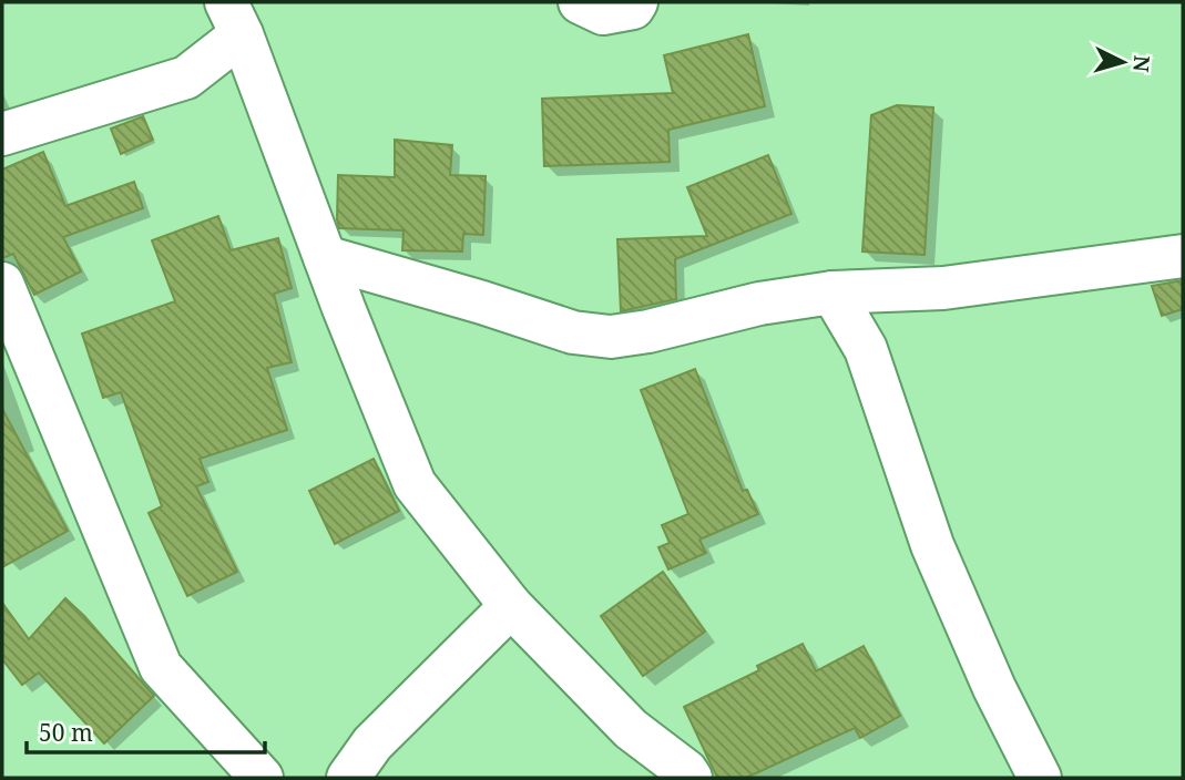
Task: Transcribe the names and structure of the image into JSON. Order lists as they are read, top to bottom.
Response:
{
  "scale_bar": "50 m",
  "north": "right"
}
